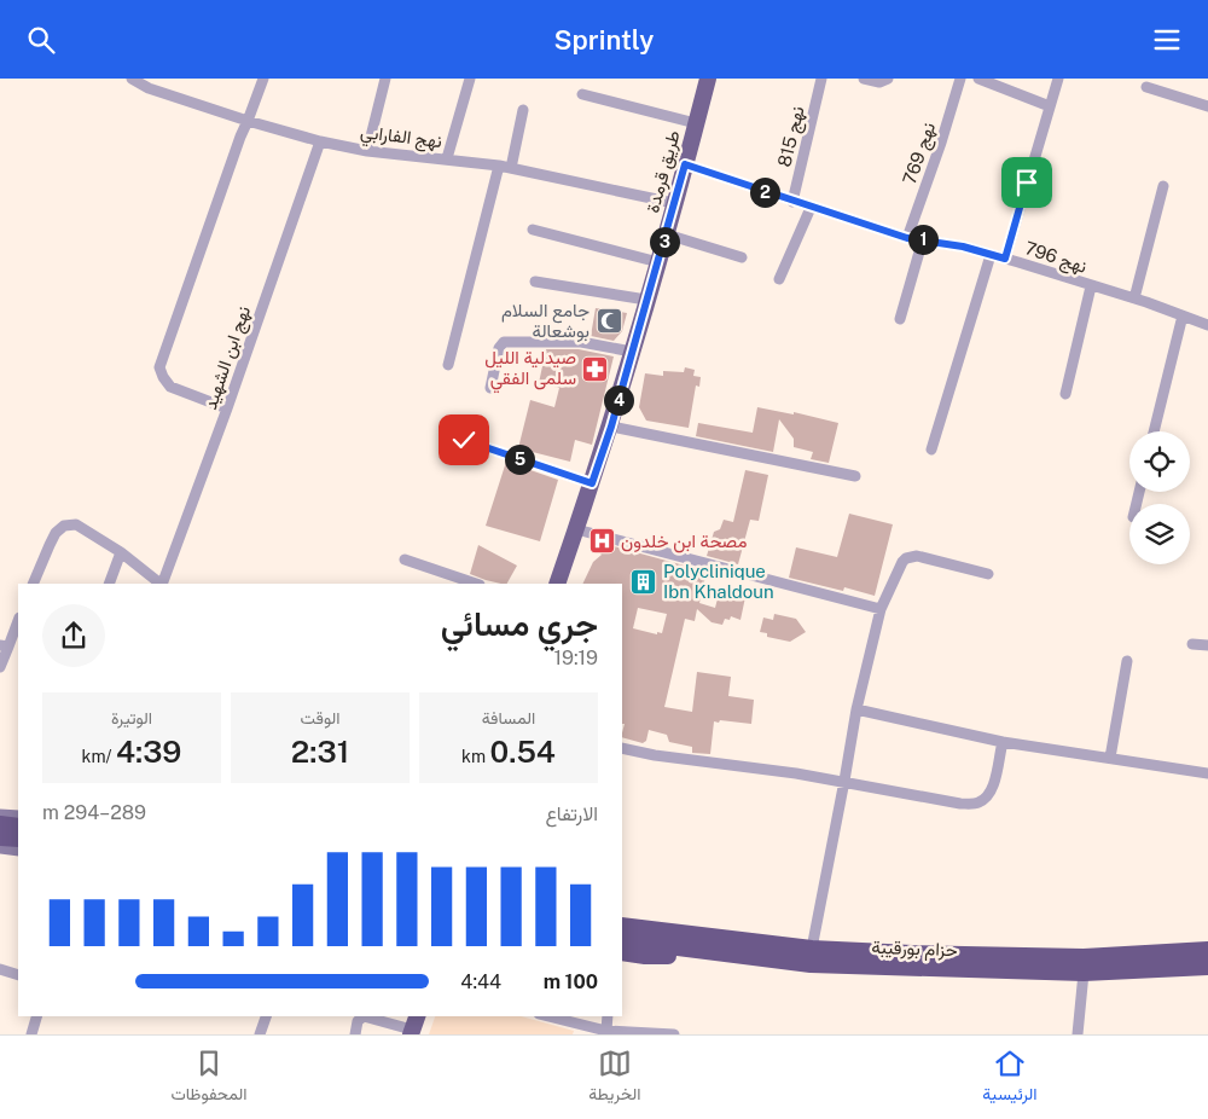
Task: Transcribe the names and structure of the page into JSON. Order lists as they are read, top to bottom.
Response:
{
  "streets": {
    "highway": ["حزام بورقيبة"],
    "main road": ["طريق قرمدة"],
    "street": [
      "نهج الفارابي",
      "نهج 815",
      "نهج 769",
      "نهج 796",
      "نهج ابن الشهيد"
    ]
  },
  "crossings": [
    ["نهج الفارابي", "طريق قرمدة"],
    ["نهج الفارابي", "نهج ابن الشهيد"],
    ["نهج 815", "نهج 796"],
    ["نهج 769", "نهج 796"],
    ["طريق قرمدة", "نهج 796"]
  ],
  "places": {
    "mosque": ["جامع السلام بوشعالة"],
    "pharmacy": ["صيدلية الليل سلمى الفقي"],
    "hospital": ["مصحة ابن خلدون"],
    "building": ["Polyclinique Ibn Khaldoun"]
  },
  "page": {
    "header": "Sprintly",
    "pins": [
      "2",
      "1",
      "3",
      "4",
      "5"
    ],
    "heading": ["جري مسائي", "19:19"],
    "stats": [
      ["المسافة", "0.54 km"],
      ["الوقت", "2:31"],
      ["الوتيرة", "4:39 /km"]
    ],
    "chart": ["الارتفاع", "289–294 m"],
    "list": [
      {
        "name": "100 m",
        "note": "4:44"
      }
    ],
    "tabs": ["الرئيسية", "الخريطة", "المحفوظات"]
  }
}
